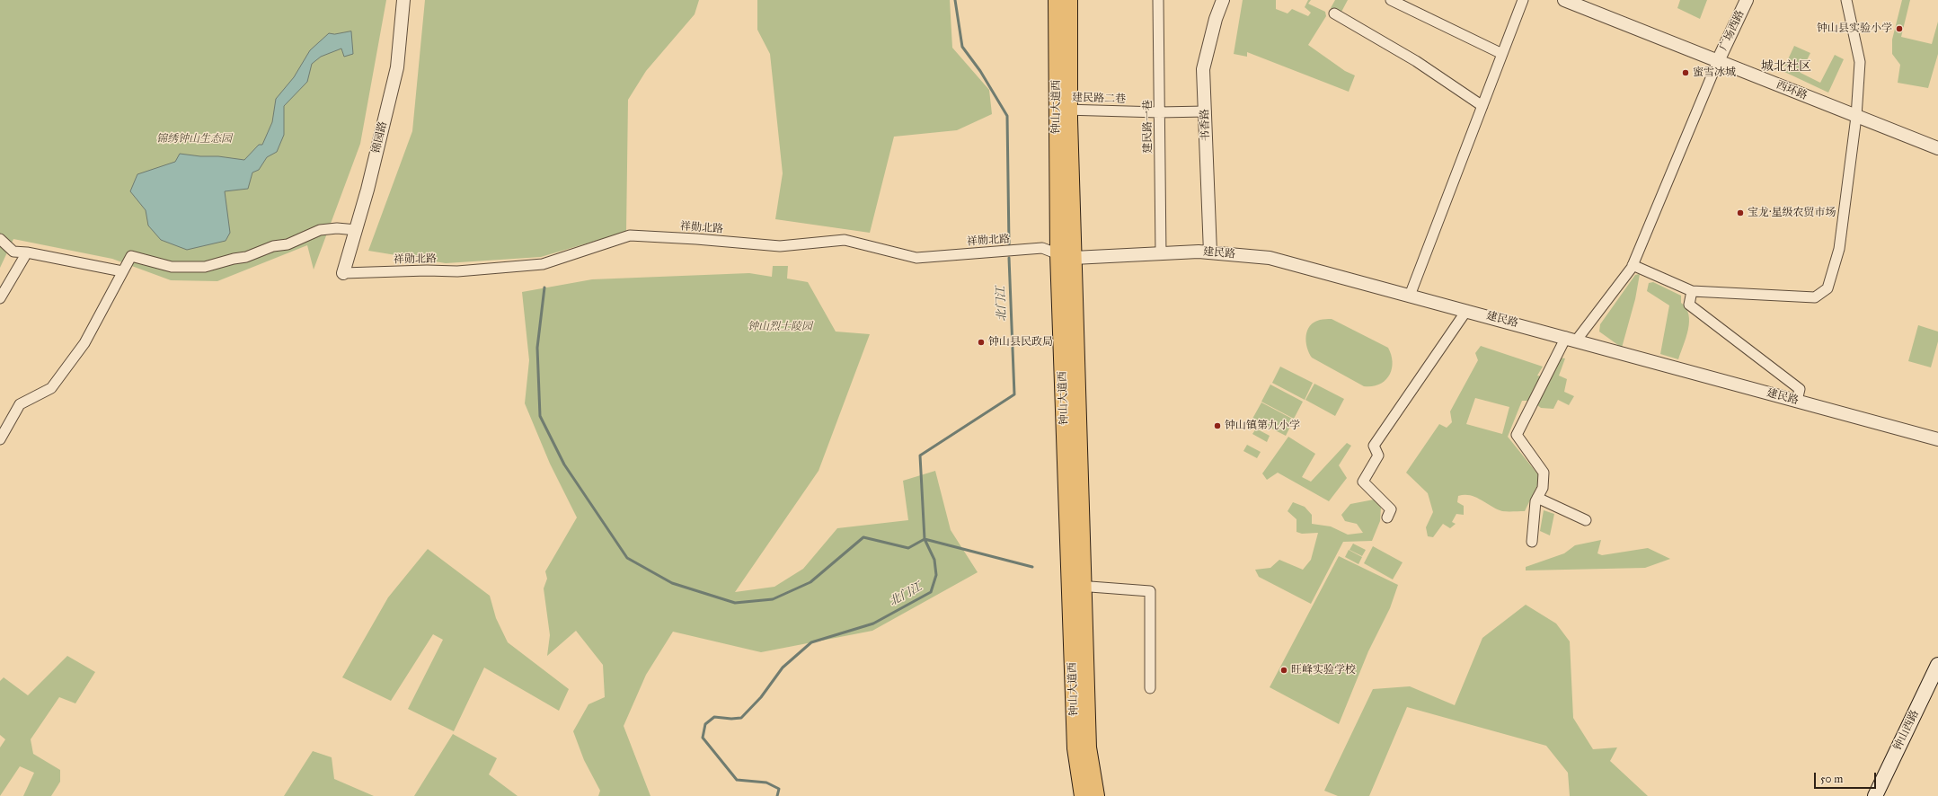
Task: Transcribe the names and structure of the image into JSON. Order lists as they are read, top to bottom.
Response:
{
  "streets": {
    "highway": ["钟山大道西"],
    "main road": ["钟山西路"],
    "street": [
      "广场西路",
      "西环路",
      "建民路二巷",
      "书香路",
      "建民路一巷",
      "锦园路",
      "祥勋北路",
      "建民路"
    ]
  },
  "crossings": [
    ["广场西路", "西环路"],
    ["建民路二巷", "钟山大道西"],
    ["建民路二巷", "书香路"],
    ["建民路二巷", "建民路一巷"],
    ["钟山大道西", "祥勋北路"],
    ["钟山大道西", "建民路"],
    ["书香路", "建民路"],
    ["建民路一巷", "建民路"],
    ["锦园路", "祥勋北路"],
    ["祥勋北路", "建民路"]
  ],
  "districts": ["城北社区"],
  "water": ["北门江"],
  "parks": ["锦绣钟山生态园", "钟山烈士陵园"],
  "places": [
    "钟山县实验小学",
    "蜜雪冰城",
    "宝龙·星级农贸市场",
    "钟山县民政局",
    "钟山镇第九小学",
    "旺峰实验学校"
  ],
  "scale_bar": "50 m"
}
